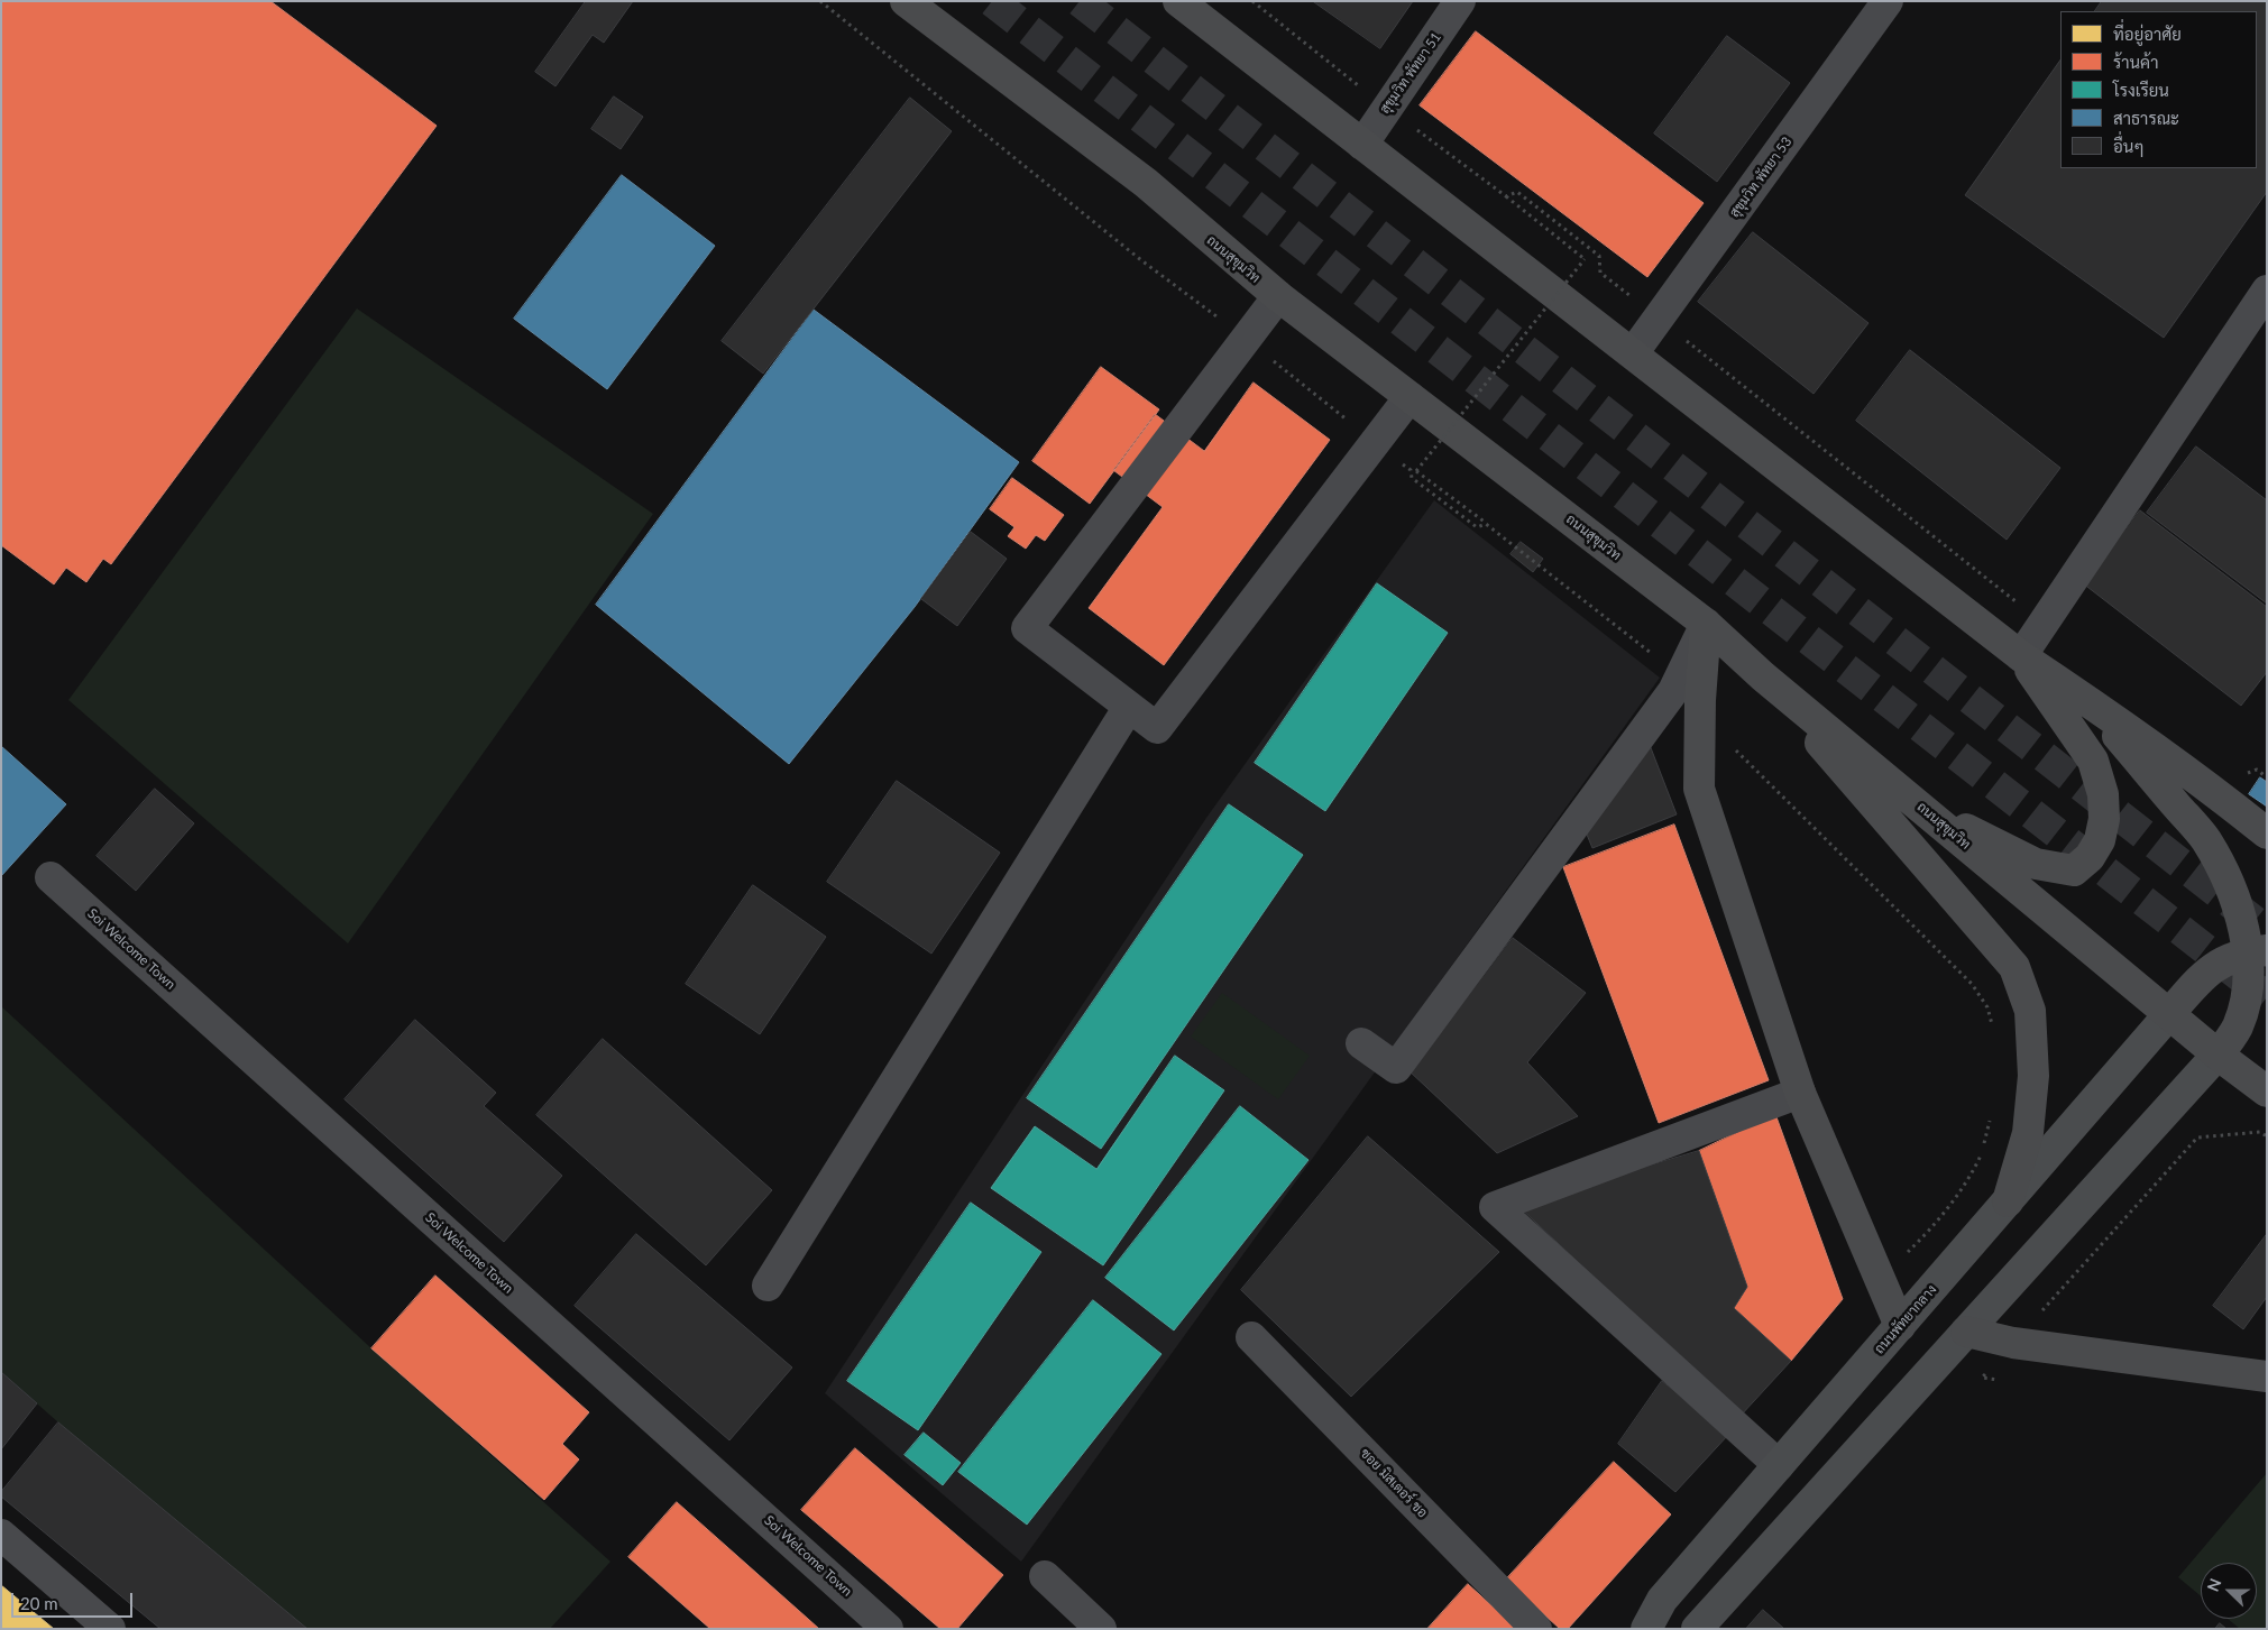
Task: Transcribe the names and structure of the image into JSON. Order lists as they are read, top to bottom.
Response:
{
  "streets": {
    "highway": ["ถนนสุขุมวิท"],
    "main road": ["ถนนพัทยากลาง"],
    "street": [
      "สุขุมวิท พัทยา 51",
      "สุขุมวิท พัทยา 53",
      "Soi Welcome Town",
      "ซอย มิสเตอร์ ชอ"
    ]
  },
  "crossings": [
    ["ถนนสุขุมวิท", "ถนนพัทยากลาง"]
  ],
  "legend": [
    "ที่อยู่อาศัย",
    "ร้านค้า",
    "โรงเรียน",
    "สาธารณะ",
    "อื่นๆ"
  ],
  "scale_bar": "20 m",
  "north": "left"
}
